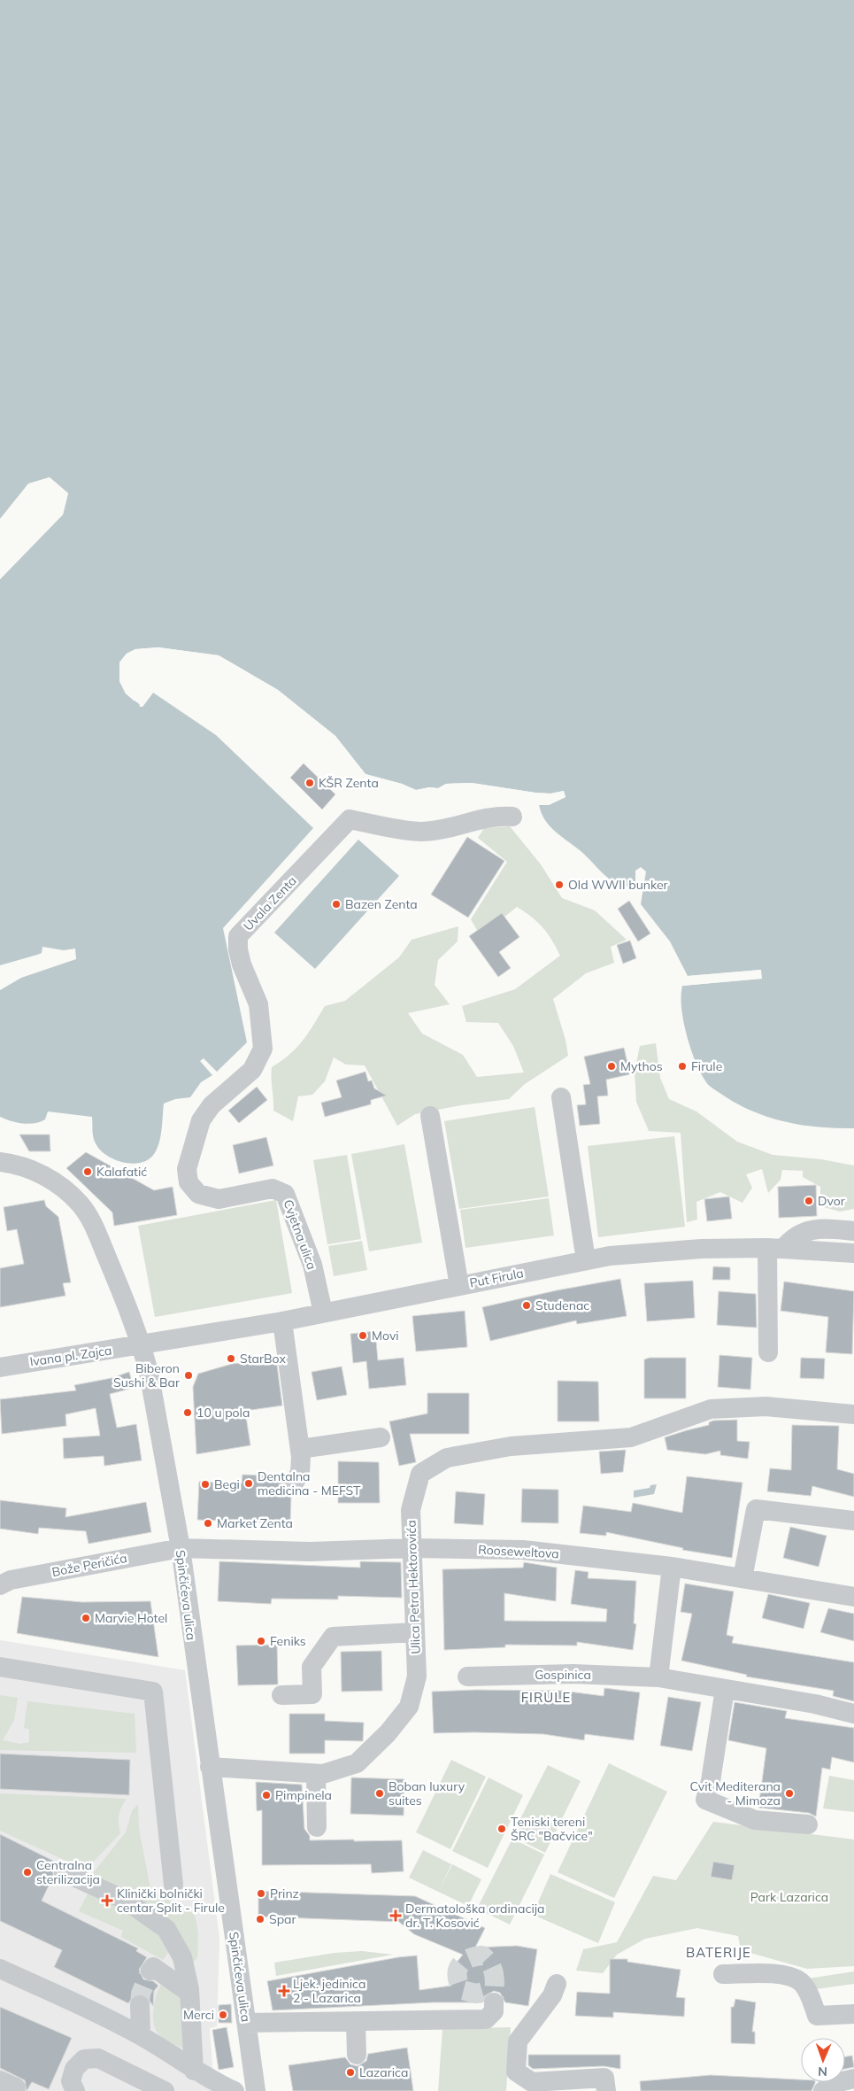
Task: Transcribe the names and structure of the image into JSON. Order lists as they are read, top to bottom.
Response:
{
  "streets": {
    "street": [
      "Uvala Zenta",
      "Cvjetna ulica",
      "Put Firula",
      "Ivana pl. Zajca",
      "Rooseweltova",
      "Bože Peričića",
      "Ulica Petra Hektorovića",
      "Spinčićeva ulica",
      "Gospinica"
    ]
  },
  "crossings": [
    ["Uvala Zenta", "Cvjetna ulica"],
    ["Cvjetna ulica", "Put Firula"],
    ["Put Firula", "Ivana pl. Zajca"],
    ["Put Firula", "Spinčićeva ulica"],
    ["Ivana pl. Zajca", "Spinčićeva ulica"],
    ["Rooseweltova", "Bože Peričića"],
    ["Rooseweltova", "Ulica Petra Hektorovića"],
    ["Rooseweltova", "Spinčićeva ulica"],
    ["Bože Peričića", "Spinčićeva ulica"],
    ["Ulica Petra Hektorovića", "Spinčićeva ulica"]
  ],
  "districts": ["FIRULE", "BATERIJE"],
  "parks": ["Park Lazarica"],
  "places": {
    "other": [
      "KŠR Zenta",
      "Old WWII bunker",
      "Bazen Zenta",
      "Mythos",
      "Firule",
      "Kalafatić",
      "Dvor",
      "Studenac",
      "Movi",
      "StarBox",
      "Biberon Sushi & Bar",
      "10 u pola",
      "Dentalna medicina - MEFST",
      "Begi",
      "Market Zenta",
      "Marvie Hotel",
      "Feniks",
      "Boban luxury suites",
      "Cvit Mediterana - Mimoza",
      "Pimpinela",
      "Teniski tereni ŠRC \"Bačvice\"",
      "Centralna sterilizacija",
      "Prinz",
      "Spar",
      "Merci",
      "Lazarica"
    ],
    "health": ["Klinički bolnički centar Split - Firule", "Dermatološka ordinacija dr. T. Kosović", "Ljek. jedinica 2 - Lazarica"]
  },
  "north": "bottom"
}
